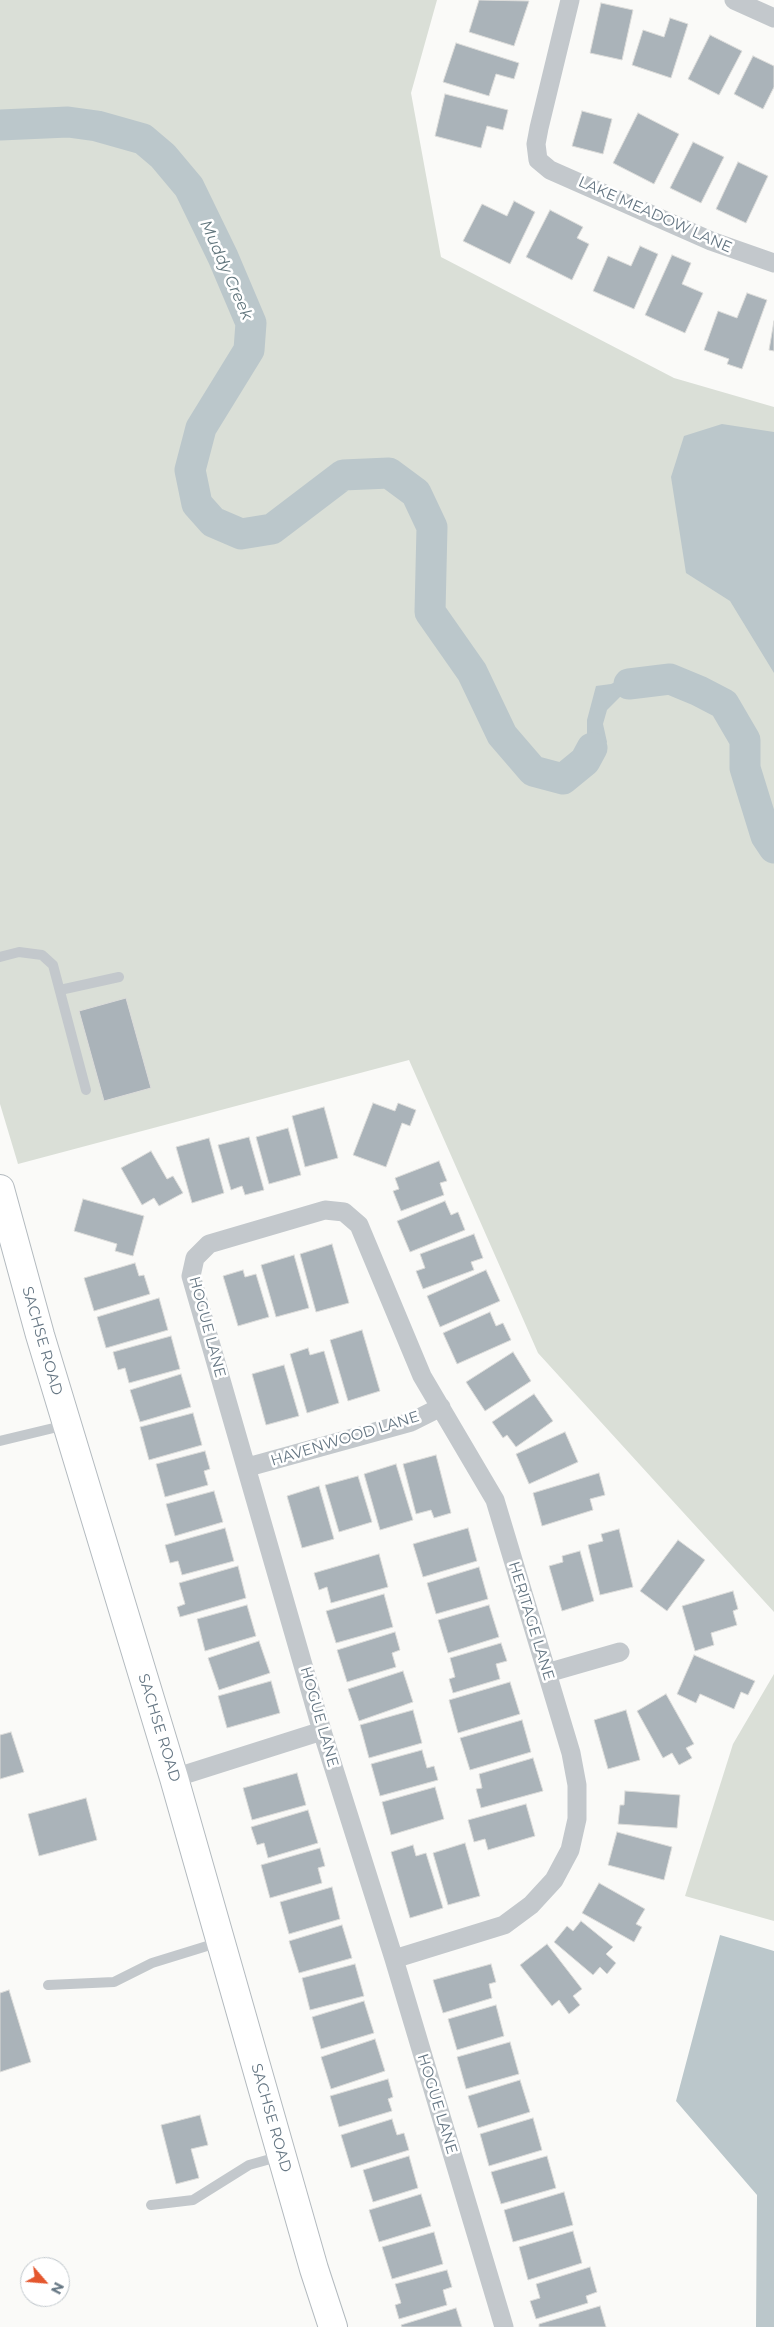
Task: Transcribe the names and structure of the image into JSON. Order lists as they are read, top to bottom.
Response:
{
  "streets": {
    "main road": ["SACHSE ROAD"],
    "street": [
      "LAKE MEADOW LANE",
      "HOGUE LANE",
      "HAVENWOOD LANE",
      "HERITAGE LANE"
    ]
  },
  "crossings": [
    ["HOGUE LANE", "HAVENWOOD LANE"],
    ["HOGUE LANE", "HERITAGE LANE"],
    ["HAVENWOOD LANE", "HERITAGE LANE"]
  ],
  "water": ["Muddy Creek"],
  "north": "bottom right"
}
